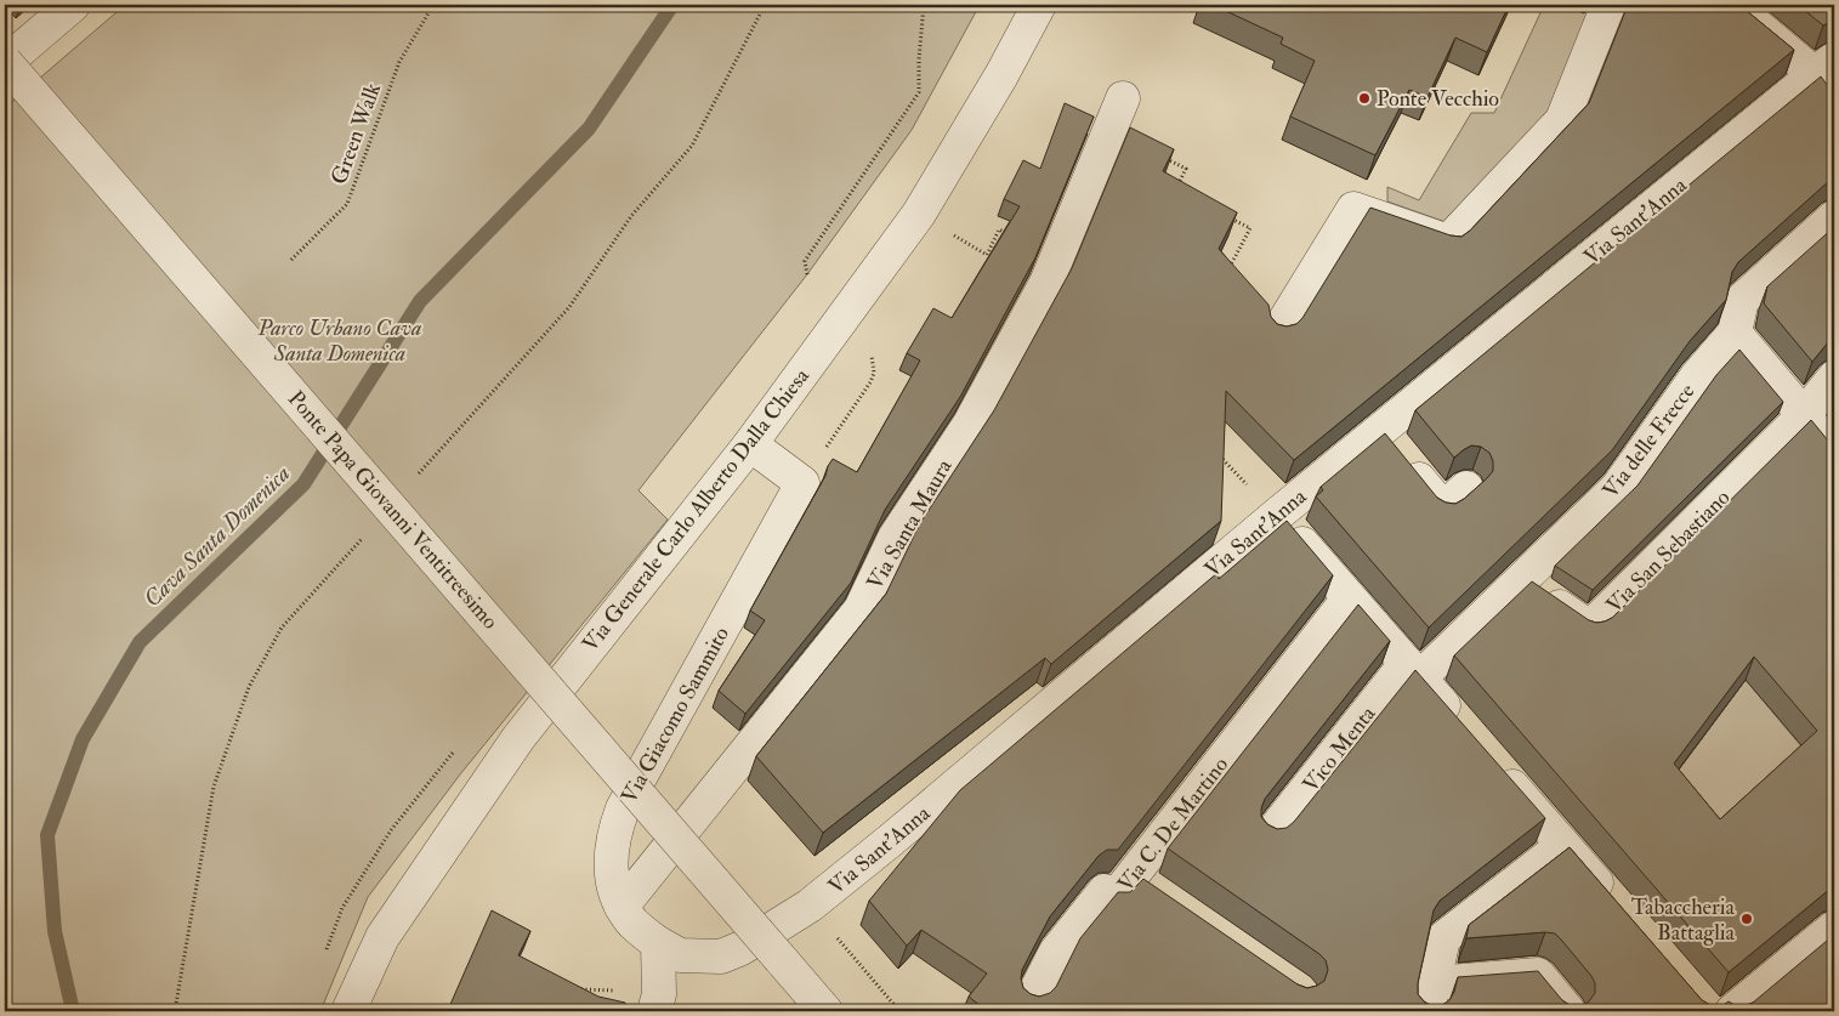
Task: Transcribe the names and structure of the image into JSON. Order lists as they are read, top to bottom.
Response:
{
  "streets": {
    "street": [
      "Via Sant'Anna",
      "Via delle Frecce",
      "Ponte Papa Giovanni Ventitreesimo",
      "Via Generale Carlo Alberto Dalla Chiesa",
      "Via Santa Maura",
      "Via San Sebastiano",
      "Via Giacomo Sammito",
      "Vico Menta",
      "Via C. De Martino"
    ],
    "path": ["Green Walk"]
  },
  "crossings": [
    ["Via Sant'Anna", "Via Giacomo Sammito"],
    ["Via delle Frecce", "Via San Sebastiano"],
    ["Via delle Frecce", "Vico Menta"],
    ["Via Santa Maura", "Via Giacomo Sammito"]
  ],
  "water": ["Cava Santa Domenica"],
  "parks": ["Parco Urbano Cava Santa Domenica"],
  "places": ["Ponte Vecchio", "Tabaccheria Battaglia"]
}
